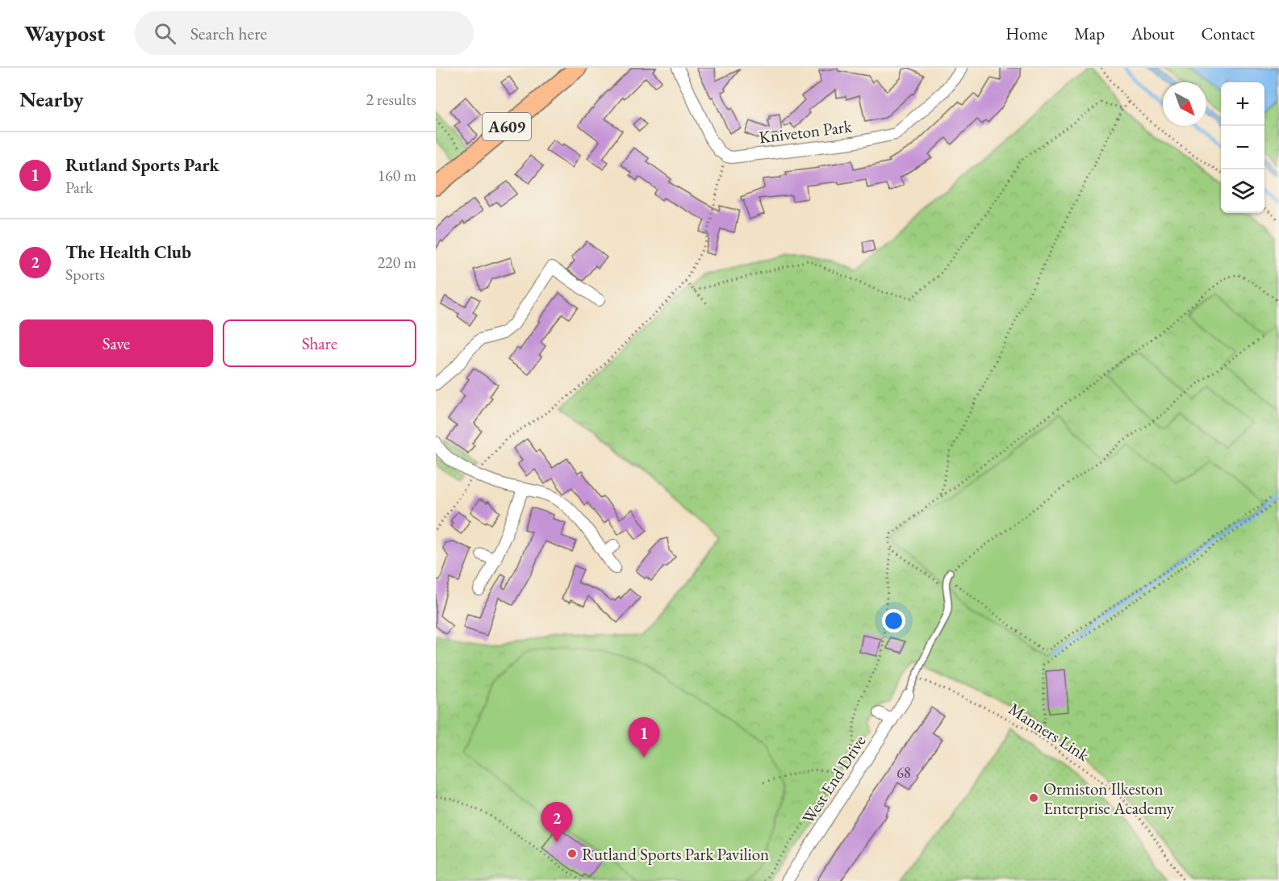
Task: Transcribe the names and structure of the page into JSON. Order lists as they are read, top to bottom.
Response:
{
  "streets": {
    "main road": ["A609"],
    "street": ["Kniveton Park", "West End Drive"],
    "path": ["Manners Link"]
  },
  "places": ["Ormiston Ilkeston Enterprise Academy", "Rutland Sports Park Pavilion"],
  "house_numbers": ["68"],
  "north": "bottom right",
  "page": {
    "header": "Waypost",
    "search": "Search here",
    "nav": [
      "Home",
      "Map",
      "About",
      "Contact"
    ],
    "heading": ["Nearby", "2 results"],
    "map_buttons": ["+", "−"],
    "list": [
      {
        "mark": "1",
        "name": "Rutland Sports Park",
        "note": "Park",
        "value": "160 m"
      },
      {
        "mark": "2",
        "name": "The Health Club",
        "note": "Sports",
        "value": "220 m"
      }
    ],
    "buttons": ["Save", "Share"],
    "pins": ["1", "2"]
  }
}
